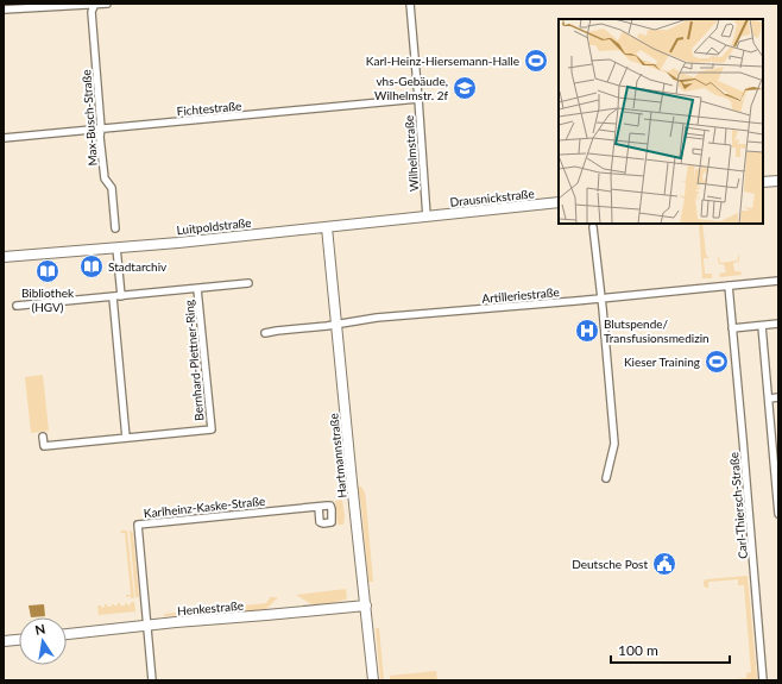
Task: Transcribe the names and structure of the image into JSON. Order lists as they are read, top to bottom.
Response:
{
  "streets": {
    "main road": [
      "Drausnickstraße",
      "Luitpoldstraße",
      "Hartmannstraße",
      "Henkestraße"
    ],
    "street": [
      "Fichtestraße",
      "Max-Busch-Straße",
      "Wilhelmstraße",
      "Artilleriestraße",
      "Bernhard-Plettner-Ring",
      "Carl-Thiersch-Straße",
      "Karlheinz-Kaske-Straße"
    ]
  },
  "crossings": [
    ["Fichtestraße", "Max-Busch-Straße"],
    ["Fichtestraße", "Wilhelmstraße"],
    ["Wilhelmstraße", "Drausnickstraße"],
    ["Wilhelmstraße", "Luitpoldstraße"],
    ["Drausnickstraße", "Luitpoldstraße"],
    ["Luitpoldstraße", "Hartmannstraße"],
    ["Artilleriestraße", "Hartmannstraße"],
    ["Artilleriestraße", "Carl-Thiersch-Straße"],
    ["Hartmannstraße", "Henkestraße"],
    ["Karlheinz-Kaske-Straße", "Henkestraße"]
  ],
  "places": {
    "sports": ["Karl-Heinz-Hiersemann-Halle", "Kieser Training"],
    "school or university": ["vhs-Gebäude, Wilhelmstr. 2f"],
    "library": ["Stadtarchiv", "Bibliothek (HGV)"],
    "hospital": ["Blutspende/ Transfusionsmedizin"],
    "public building": ["Deutsche Post"]
  },
  "scale_bar": "100 m",
  "north": "top"
}
